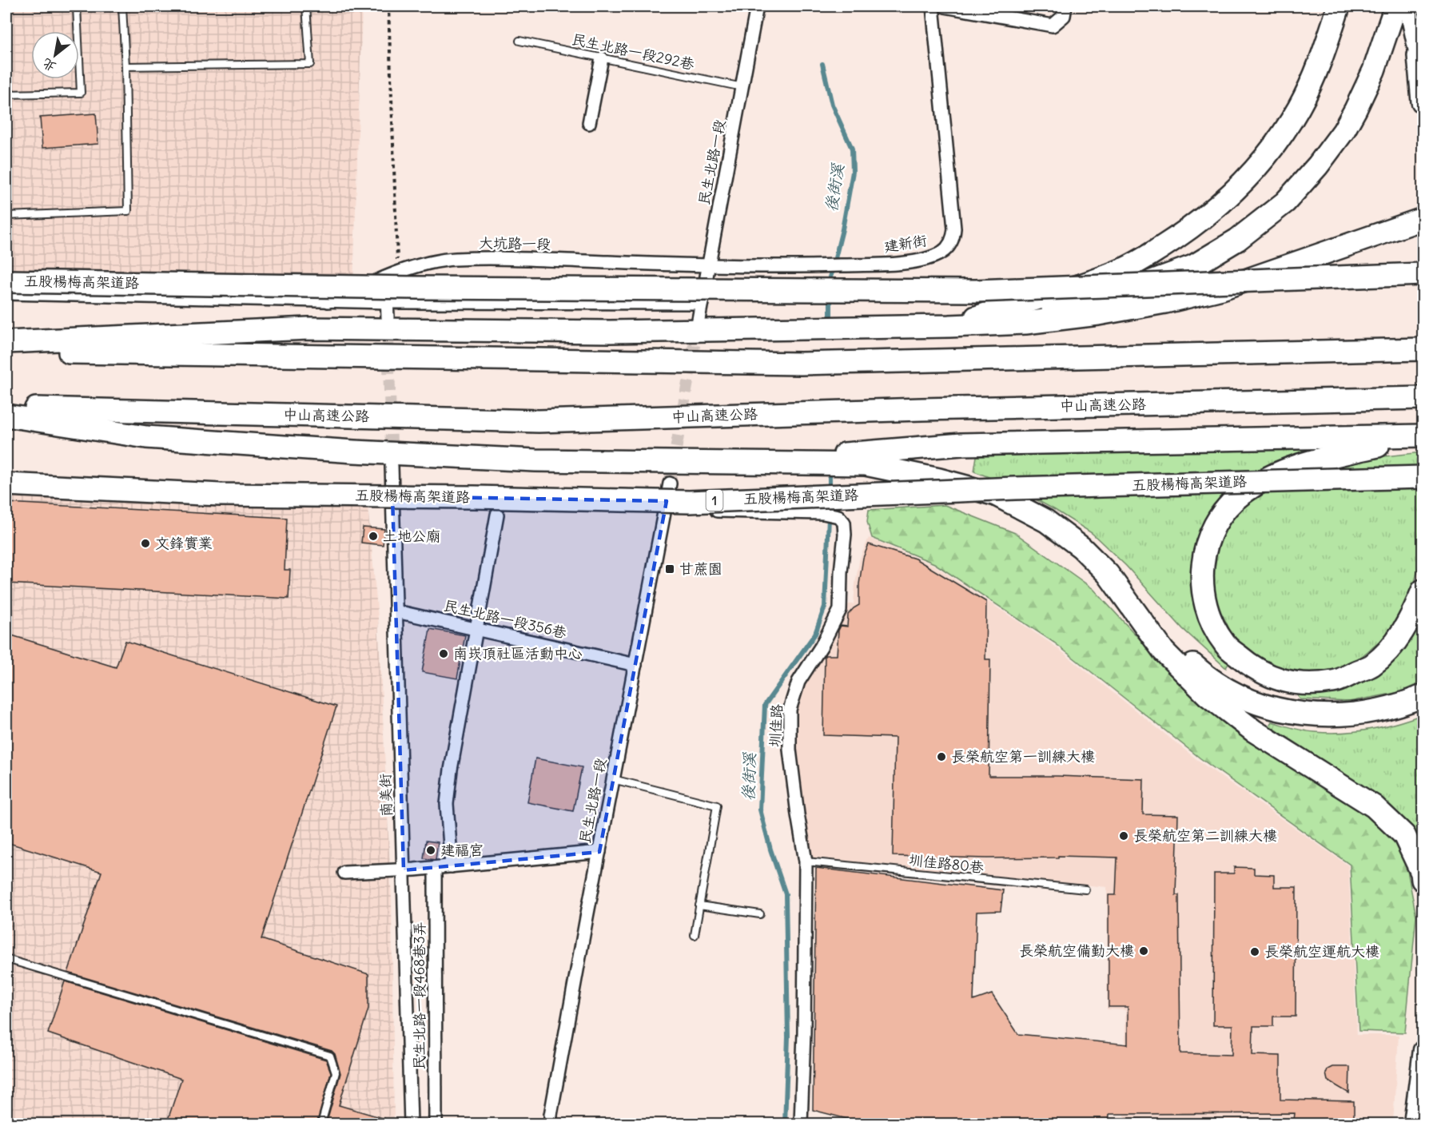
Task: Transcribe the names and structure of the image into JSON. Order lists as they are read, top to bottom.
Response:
{
  "streets": {
    "highway": ["五股楊梅高架道路", "中山高速公路", "1"],
    "street": [
      "民生北路一段",
      "大坑路一段",
      "建新街",
      "民生北路一段356巷",
      "圳佳路",
      "南美街",
      "民生北路一段468巷3弄"
    ],
    "lane": ["民生北路一段292巷", "圳佳路80巷"]
  },
  "crossings": [
    ["民生北路一段292巷", "民生北路一段"],
    ["民生北路一段", "大坑路一段"],
    ["民生北路一段", "建新街"],
    ["民生北路一段", "民生北路一段356巷"],
    ["民生北路一段", "圳佳路"],
    ["大坑路一段", "建新街"],
    ["民生北路一段356巷", "南美街"],
    ["圳佳路", "圳佳路80巷"]
  ],
  "water": ["後街溪"],
  "places": {
    "other": [
      "土地公廟",
      "文鋒實業",
      "南崁頂社區活動中心",
      "長榮航空第一訓練大樓",
      "長榮航空第二訓練大樓",
      "建福宮",
      "長榮航空備勤大樓",
      "長榮航空運航大樓"
    ],
    "transit": ["甘蔗園"]
  },
  "north": "bottom left"
}
